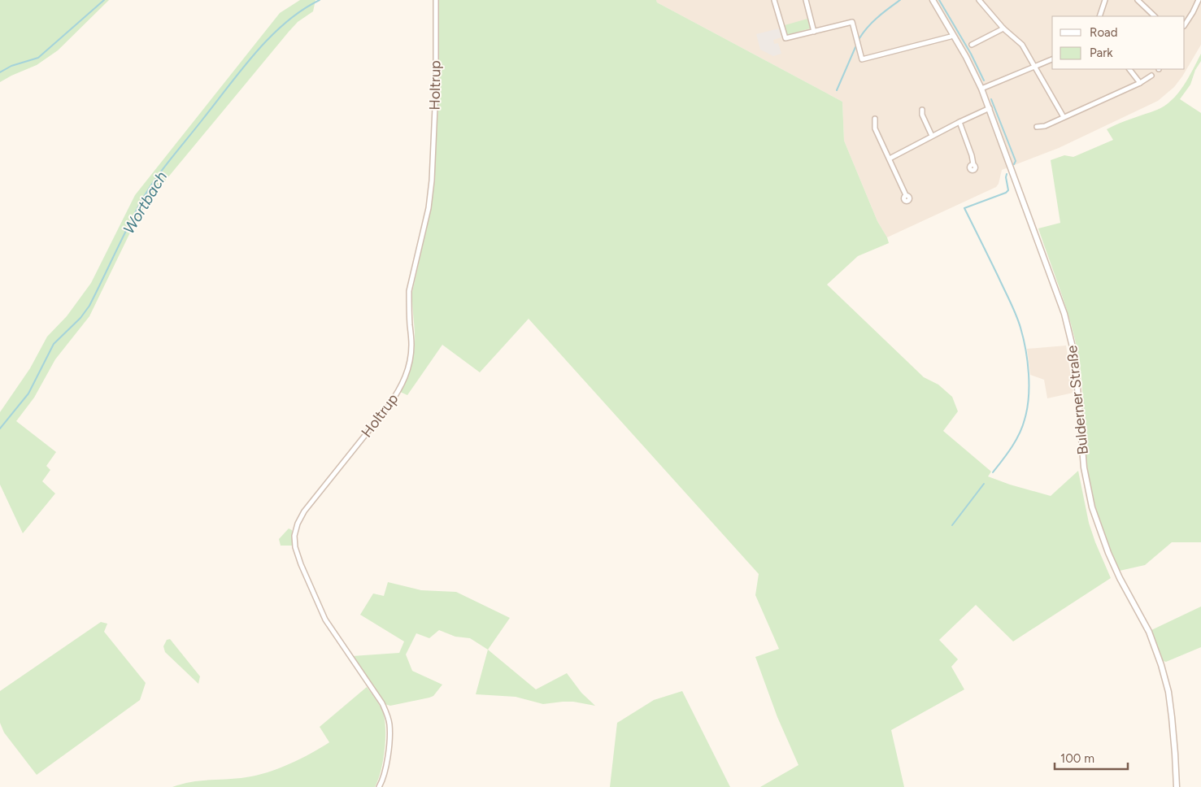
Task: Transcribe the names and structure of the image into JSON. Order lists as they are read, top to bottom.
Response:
{
  "streets": {
    "street": ["Holtrup", "Bulderner Straße"]
  },
  "water": ["Wortbach"],
  "legend": ["Road", "Park"],
  "scale_bar": "100 m"
}
